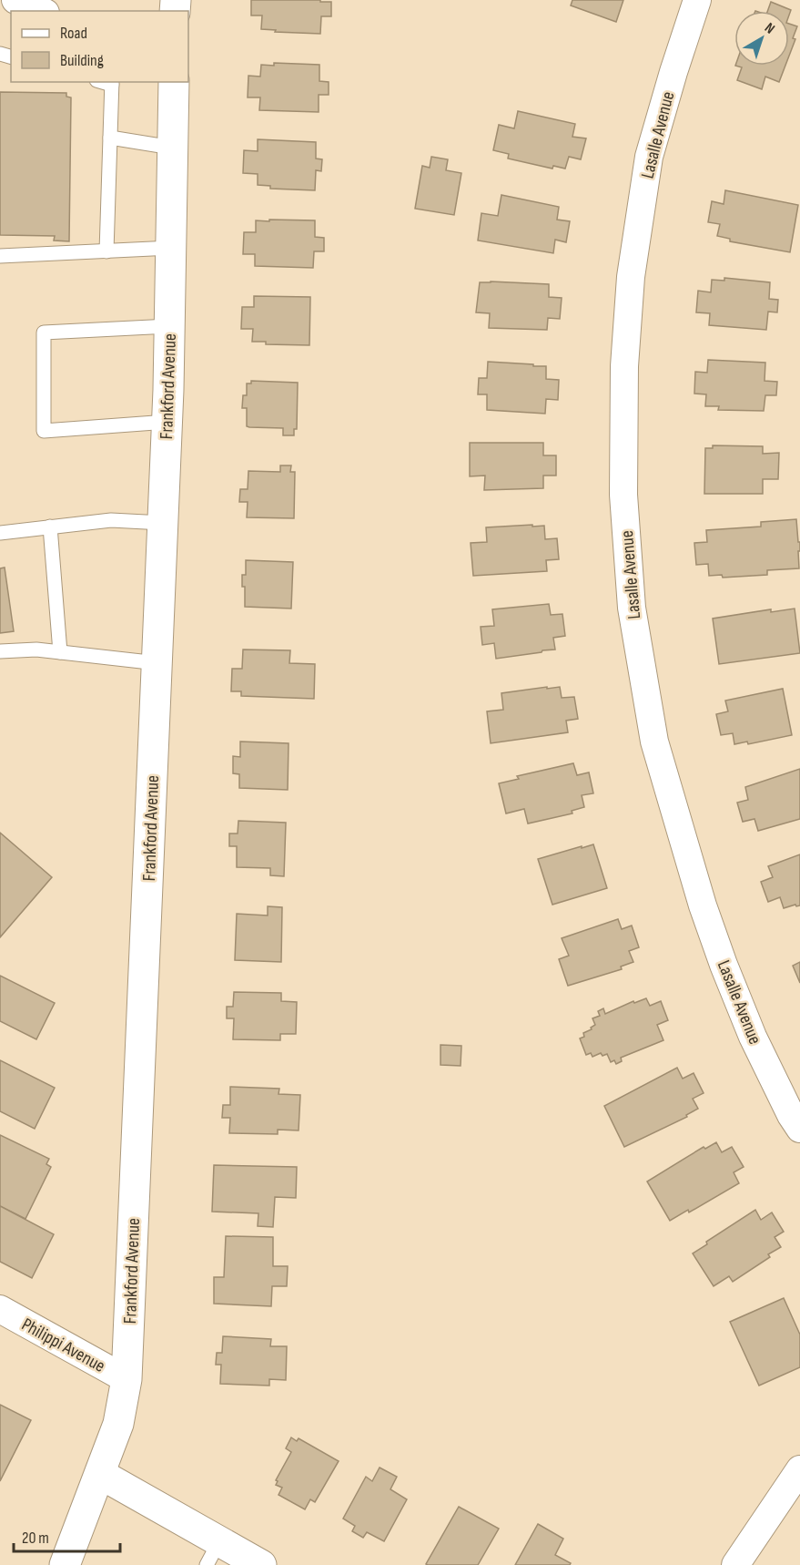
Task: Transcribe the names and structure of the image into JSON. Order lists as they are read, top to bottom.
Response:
{
  "streets": {
    "street": ["Lasalle Avenue", "Frankford Avenue", "Philippi Avenue"]
  },
  "crossings": [
    ["Frankford Avenue", "Philippi Avenue"]
  ],
  "legend": ["Road", "Building"],
  "scale_bar": "20 m",
  "north": "top right"
}
